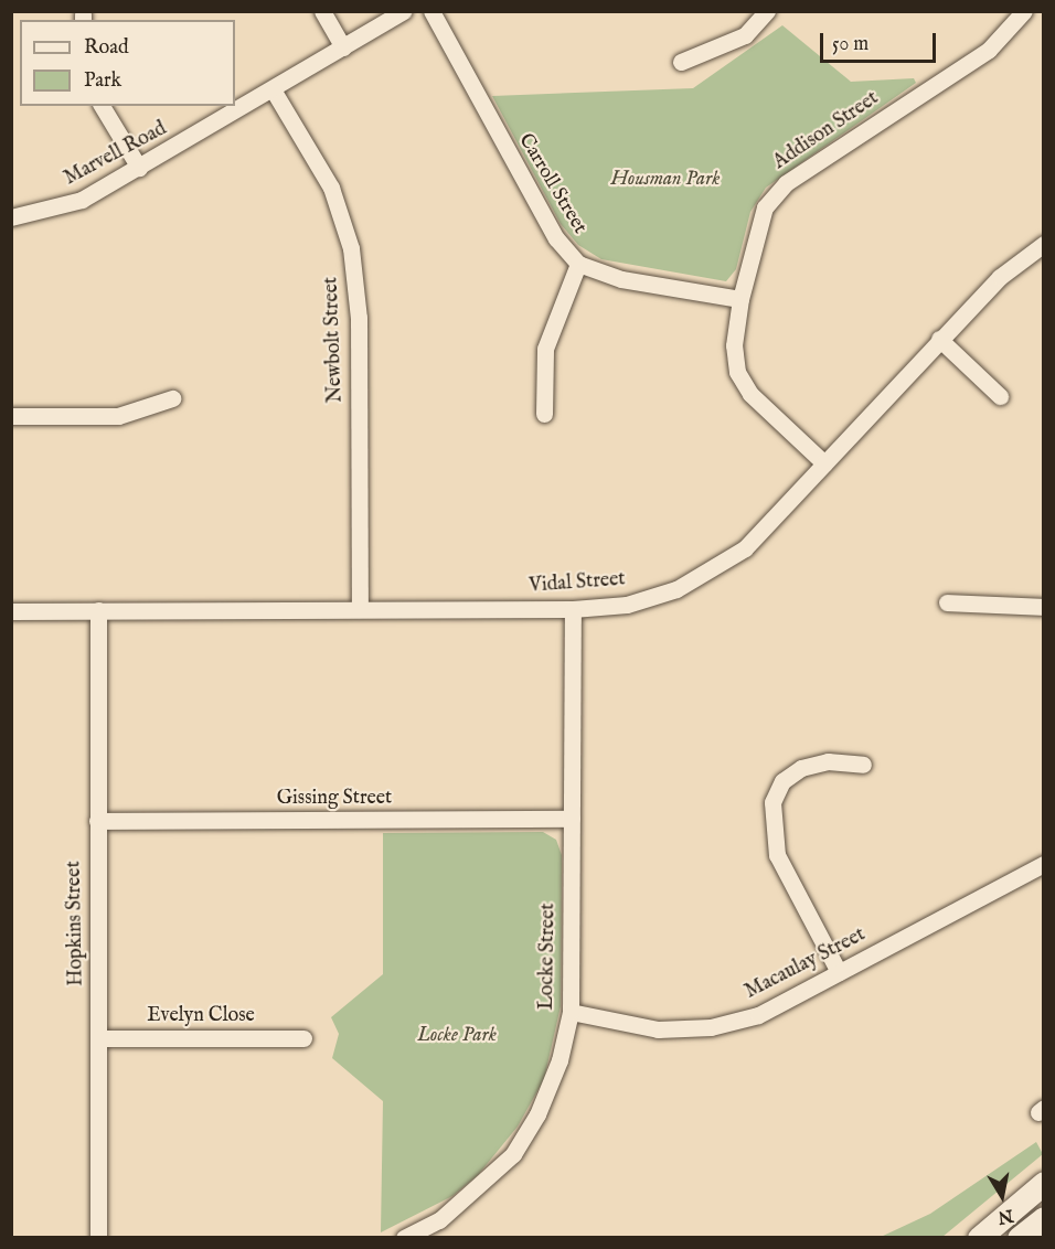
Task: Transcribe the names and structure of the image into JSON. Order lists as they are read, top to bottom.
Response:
{
  "streets": {
    "street": [
      "Addison Street",
      "Marvell Road",
      "Carroll Street",
      "Newbolt Street",
      "Vidal Street",
      "Gissing Street",
      "Hopkins Street",
      "Locke Street",
      "Macaulay Street",
      "Evelyn Close"
    ]
  },
  "crossings": [
    ["Addison Street", "Carroll Street"],
    ["Addison Street", "Vidal Street"],
    ["Marvell Road", "Newbolt Street"],
    ["Newbolt Street", "Vidal Street"],
    ["Vidal Street", "Hopkins Street"],
    ["Vidal Street", "Locke Street"],
    ["Gissing Street", "Hopkins Street"],
    ["Gissing Street", "Locke Street"],
    ["Hopkins Street", "Evelyn Close"],
    ["Locke Street", "Macaulay Street"]
  ],
  "parks": ["Housman Park", "Locke Park"],
  "legend": ["Road", "Park"],
  "scale_bar": "50 m",
  "north": "bottom"
}
